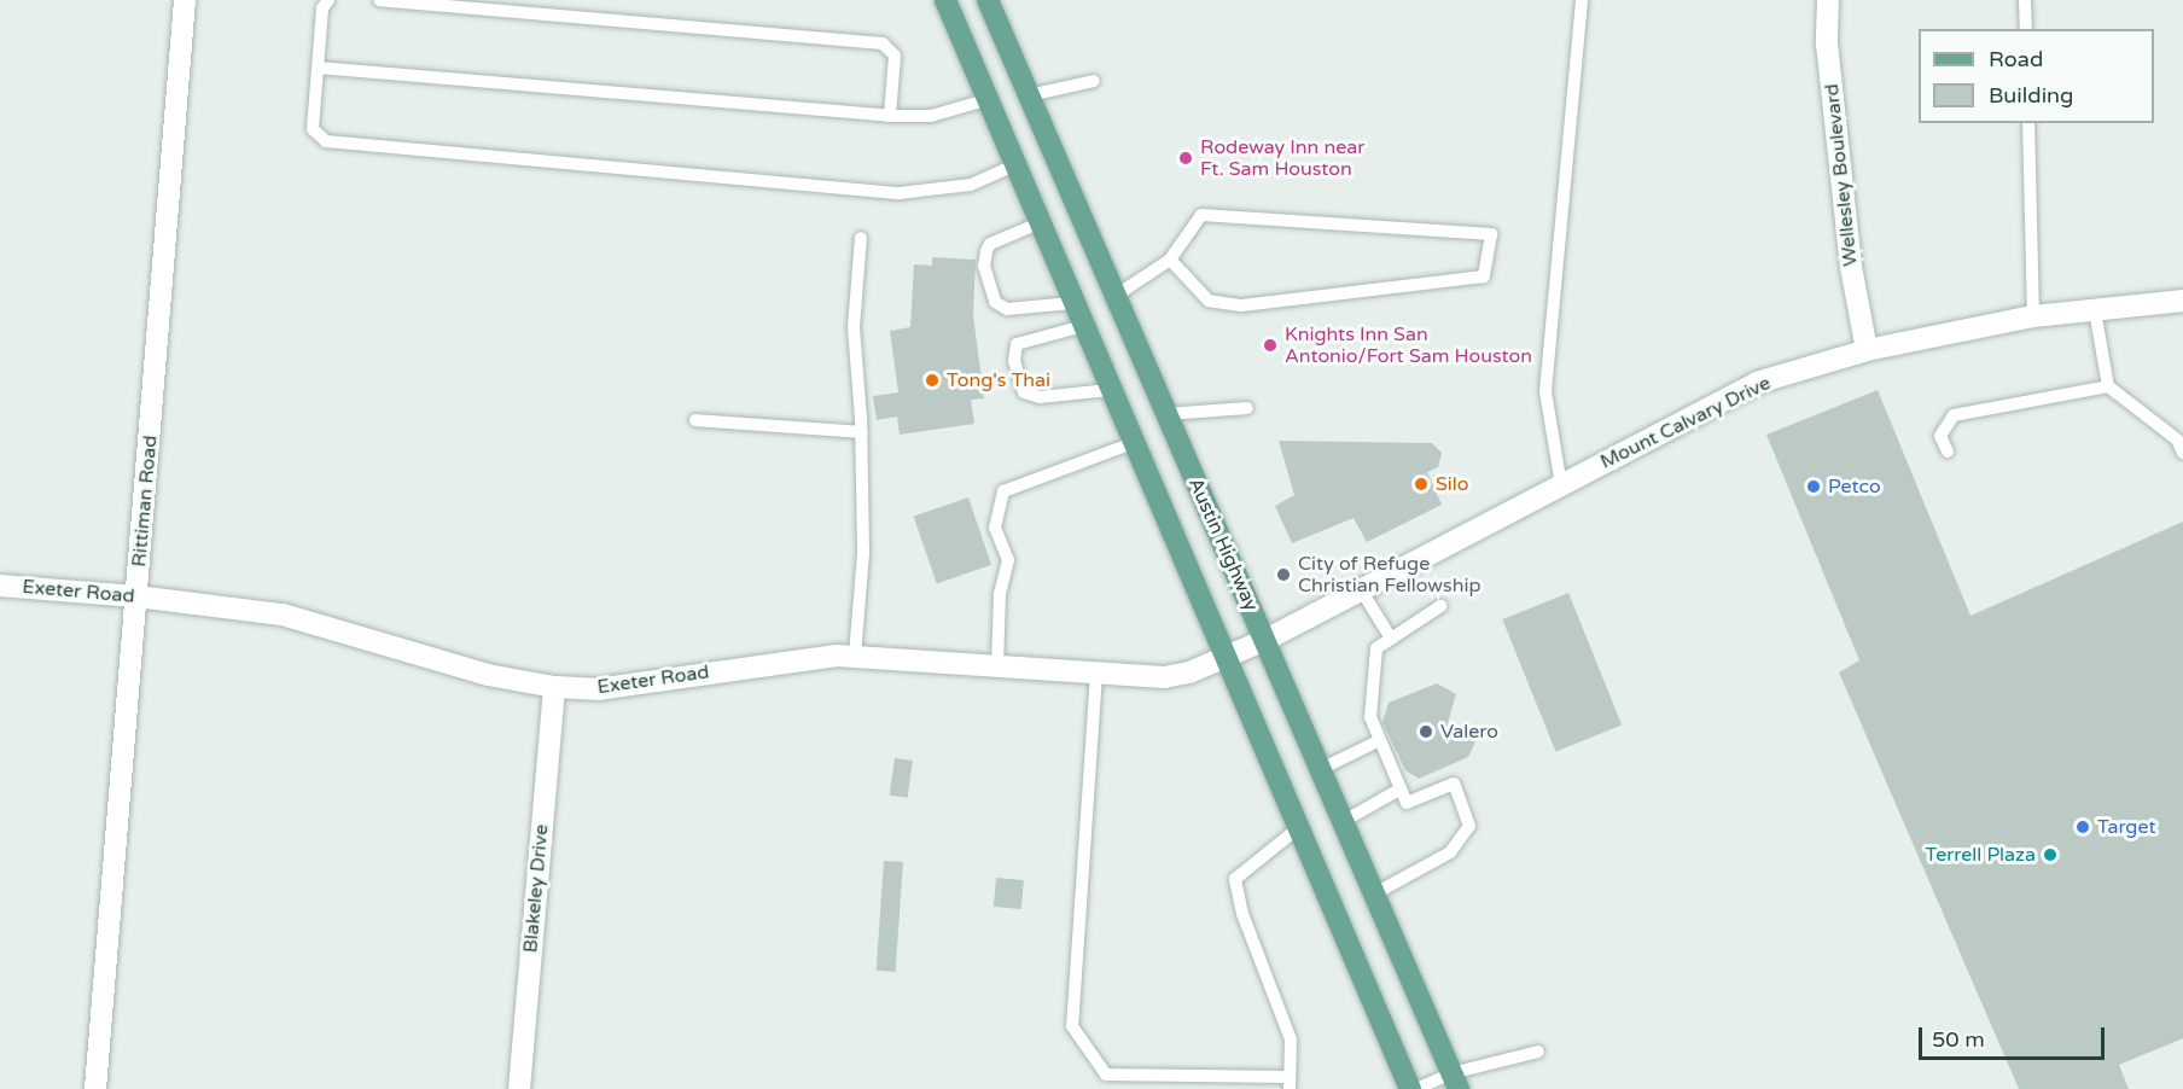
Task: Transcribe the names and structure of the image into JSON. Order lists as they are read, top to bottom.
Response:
{
  "streets": {
    "main road": ["Austin Highway"],
    "street": [
      "Wellesley Boulevard",
      "Mount Calvary Drive",
      "Rittiman Road",
      "Exeter Road",
      "Blakeley Drive"
    ]
  },
  "crossings": [
    ["Wellesley Boulevard", "Mount Calvary Drive"],
    ["Mount Calvary Drive", "Austin Highway"],
    ["Mount Calvary Drive", "Exeter Road"],
    ["Rittiman Road", "Exeter Road"],
    ["Austin Highway", "Exeter Road"],
    ["Exeter Road", "Blakeley Drive"]
  ],
  "places": [
    "Rodeway Inn near Ft. Sam Houston",
    "Knights Inn San Antonio/Fort Sam Houston",
    "Tong's Thai",
    "Silo",
    "Petco",
    "City of Refuge Christian Fellowship",
    "Valero",
    "Target",
    "Terrell Plaza"
  ],
  "legend": ["Road", "Building"],
  "scale_bar": "50 m"
}
